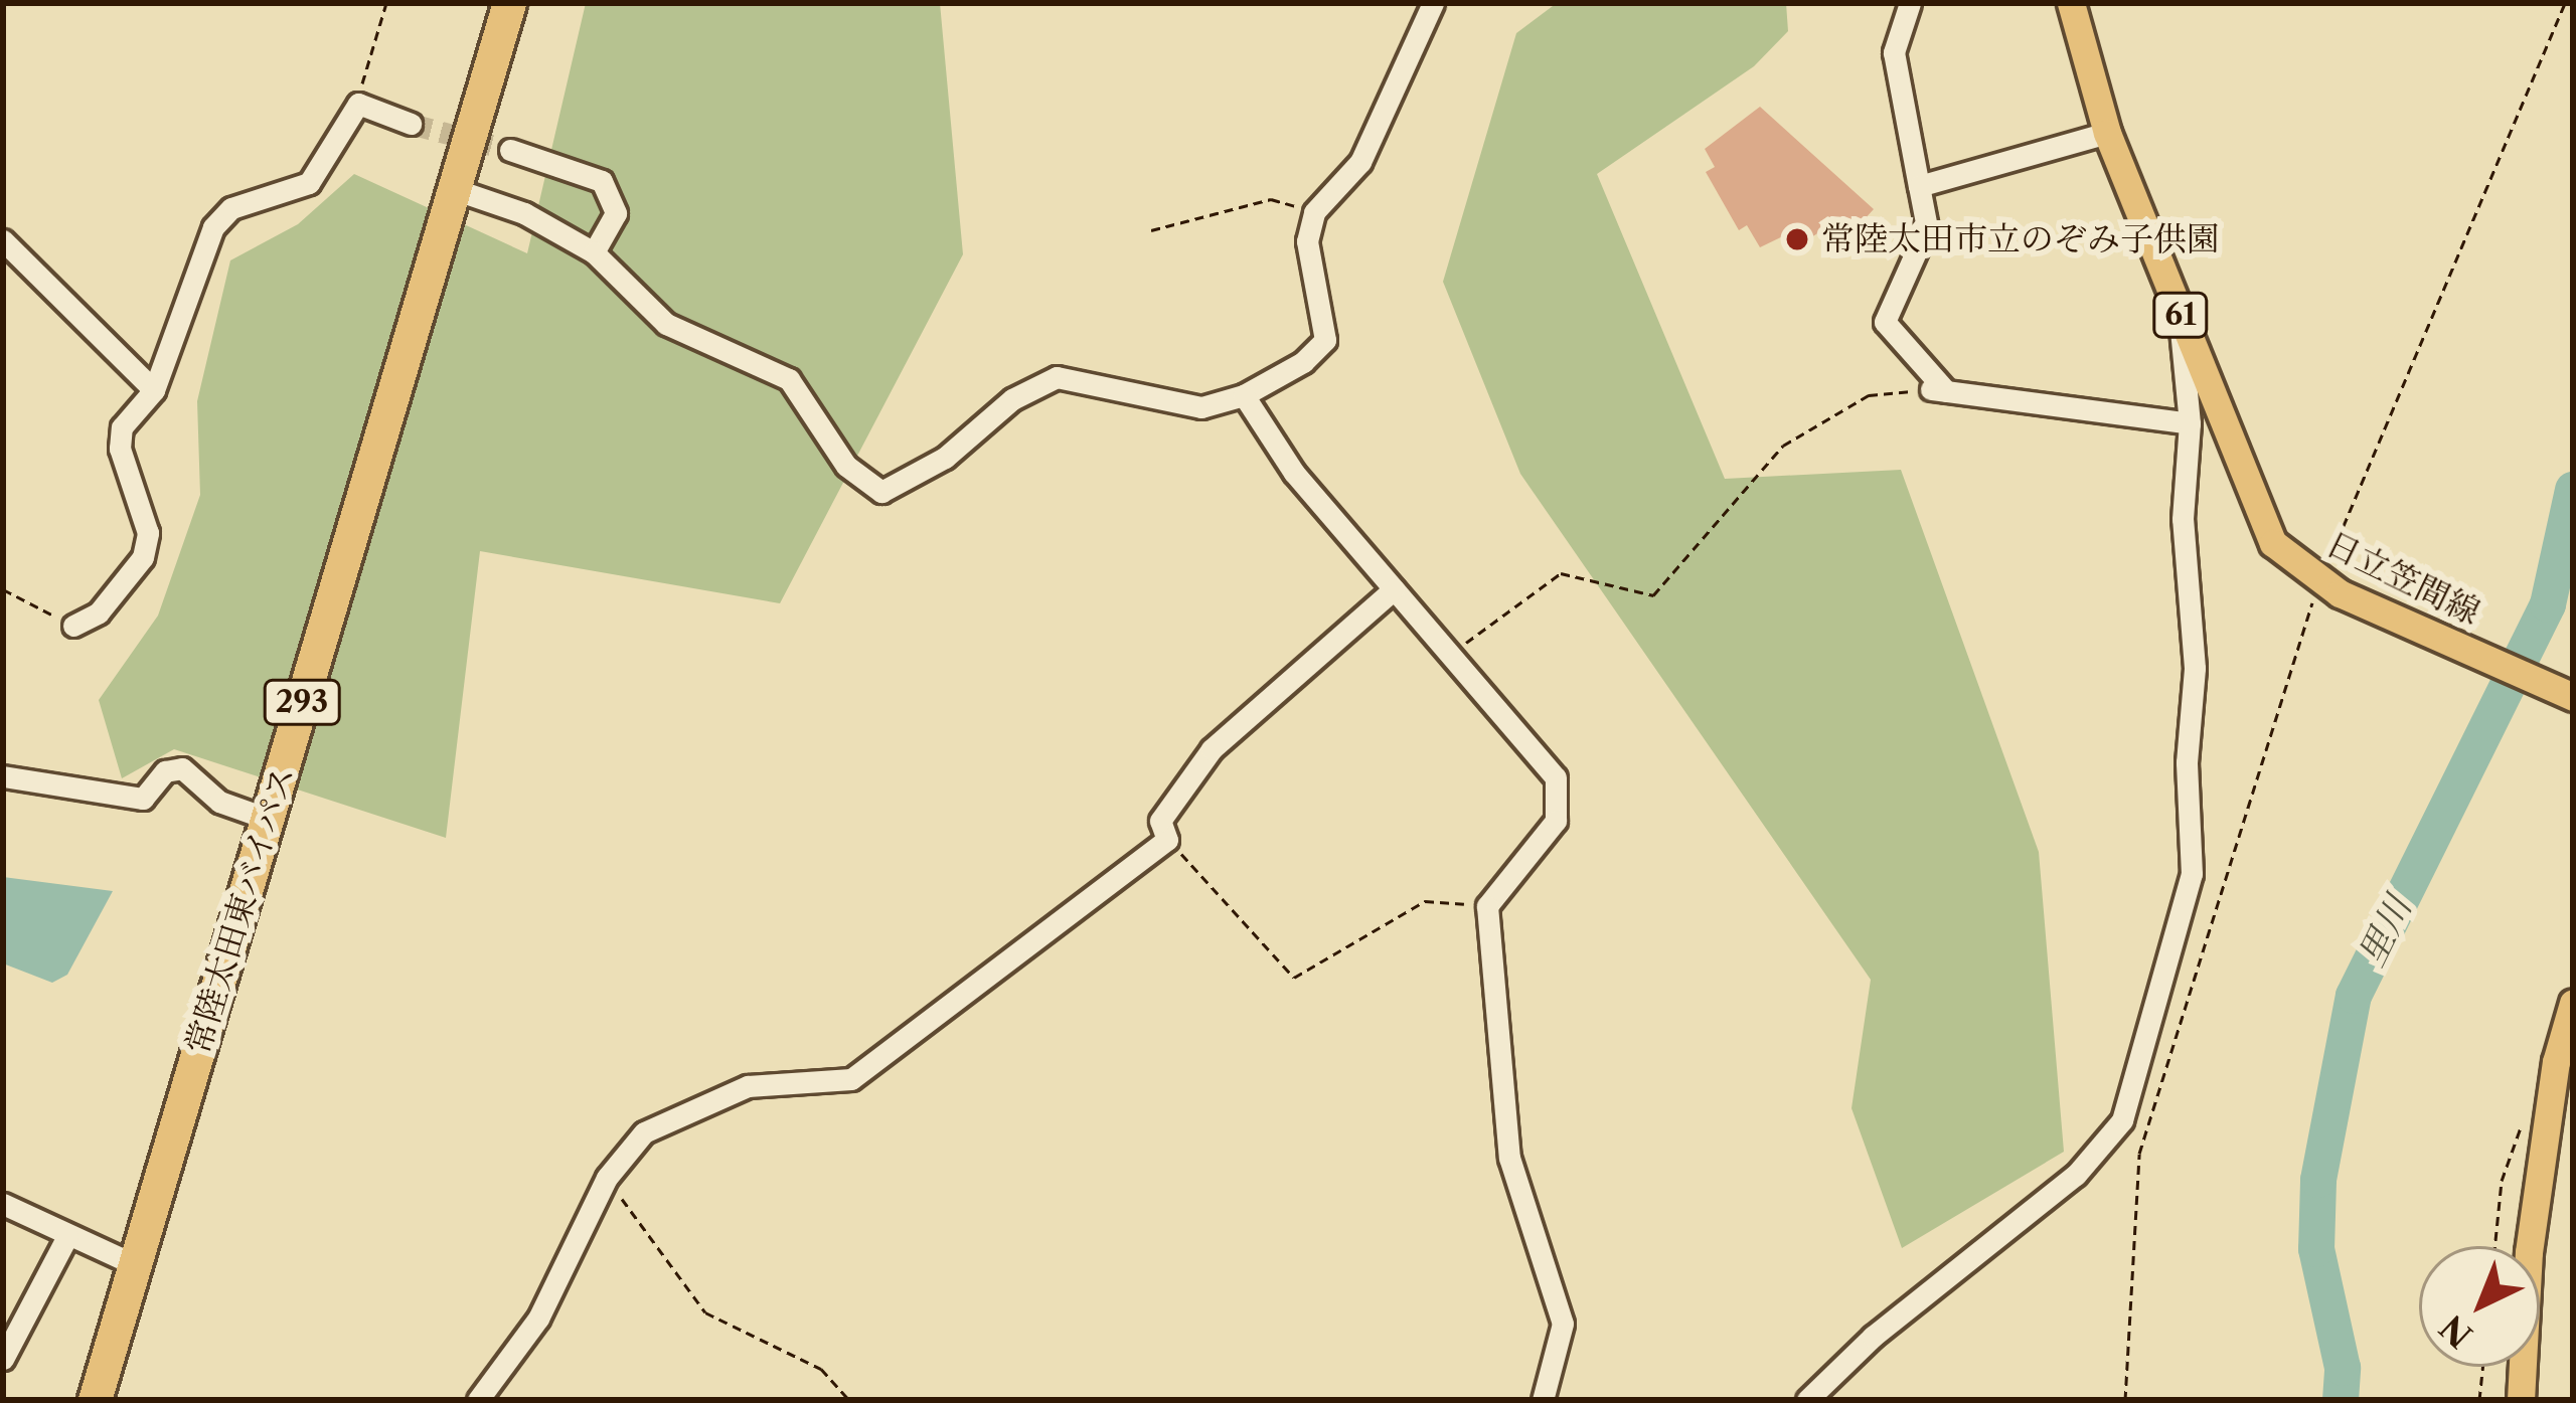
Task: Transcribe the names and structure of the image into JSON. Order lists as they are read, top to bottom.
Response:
{
  "streets": {
    "highway": ["293", "常陸太田東バイパス"],
    "main road": ["61", "日立笠間線"]
  },
  "water": ["里川"],
  "places": ["常陸太田市立のぞみ子供園"],
  "north": "bottom left"
}
